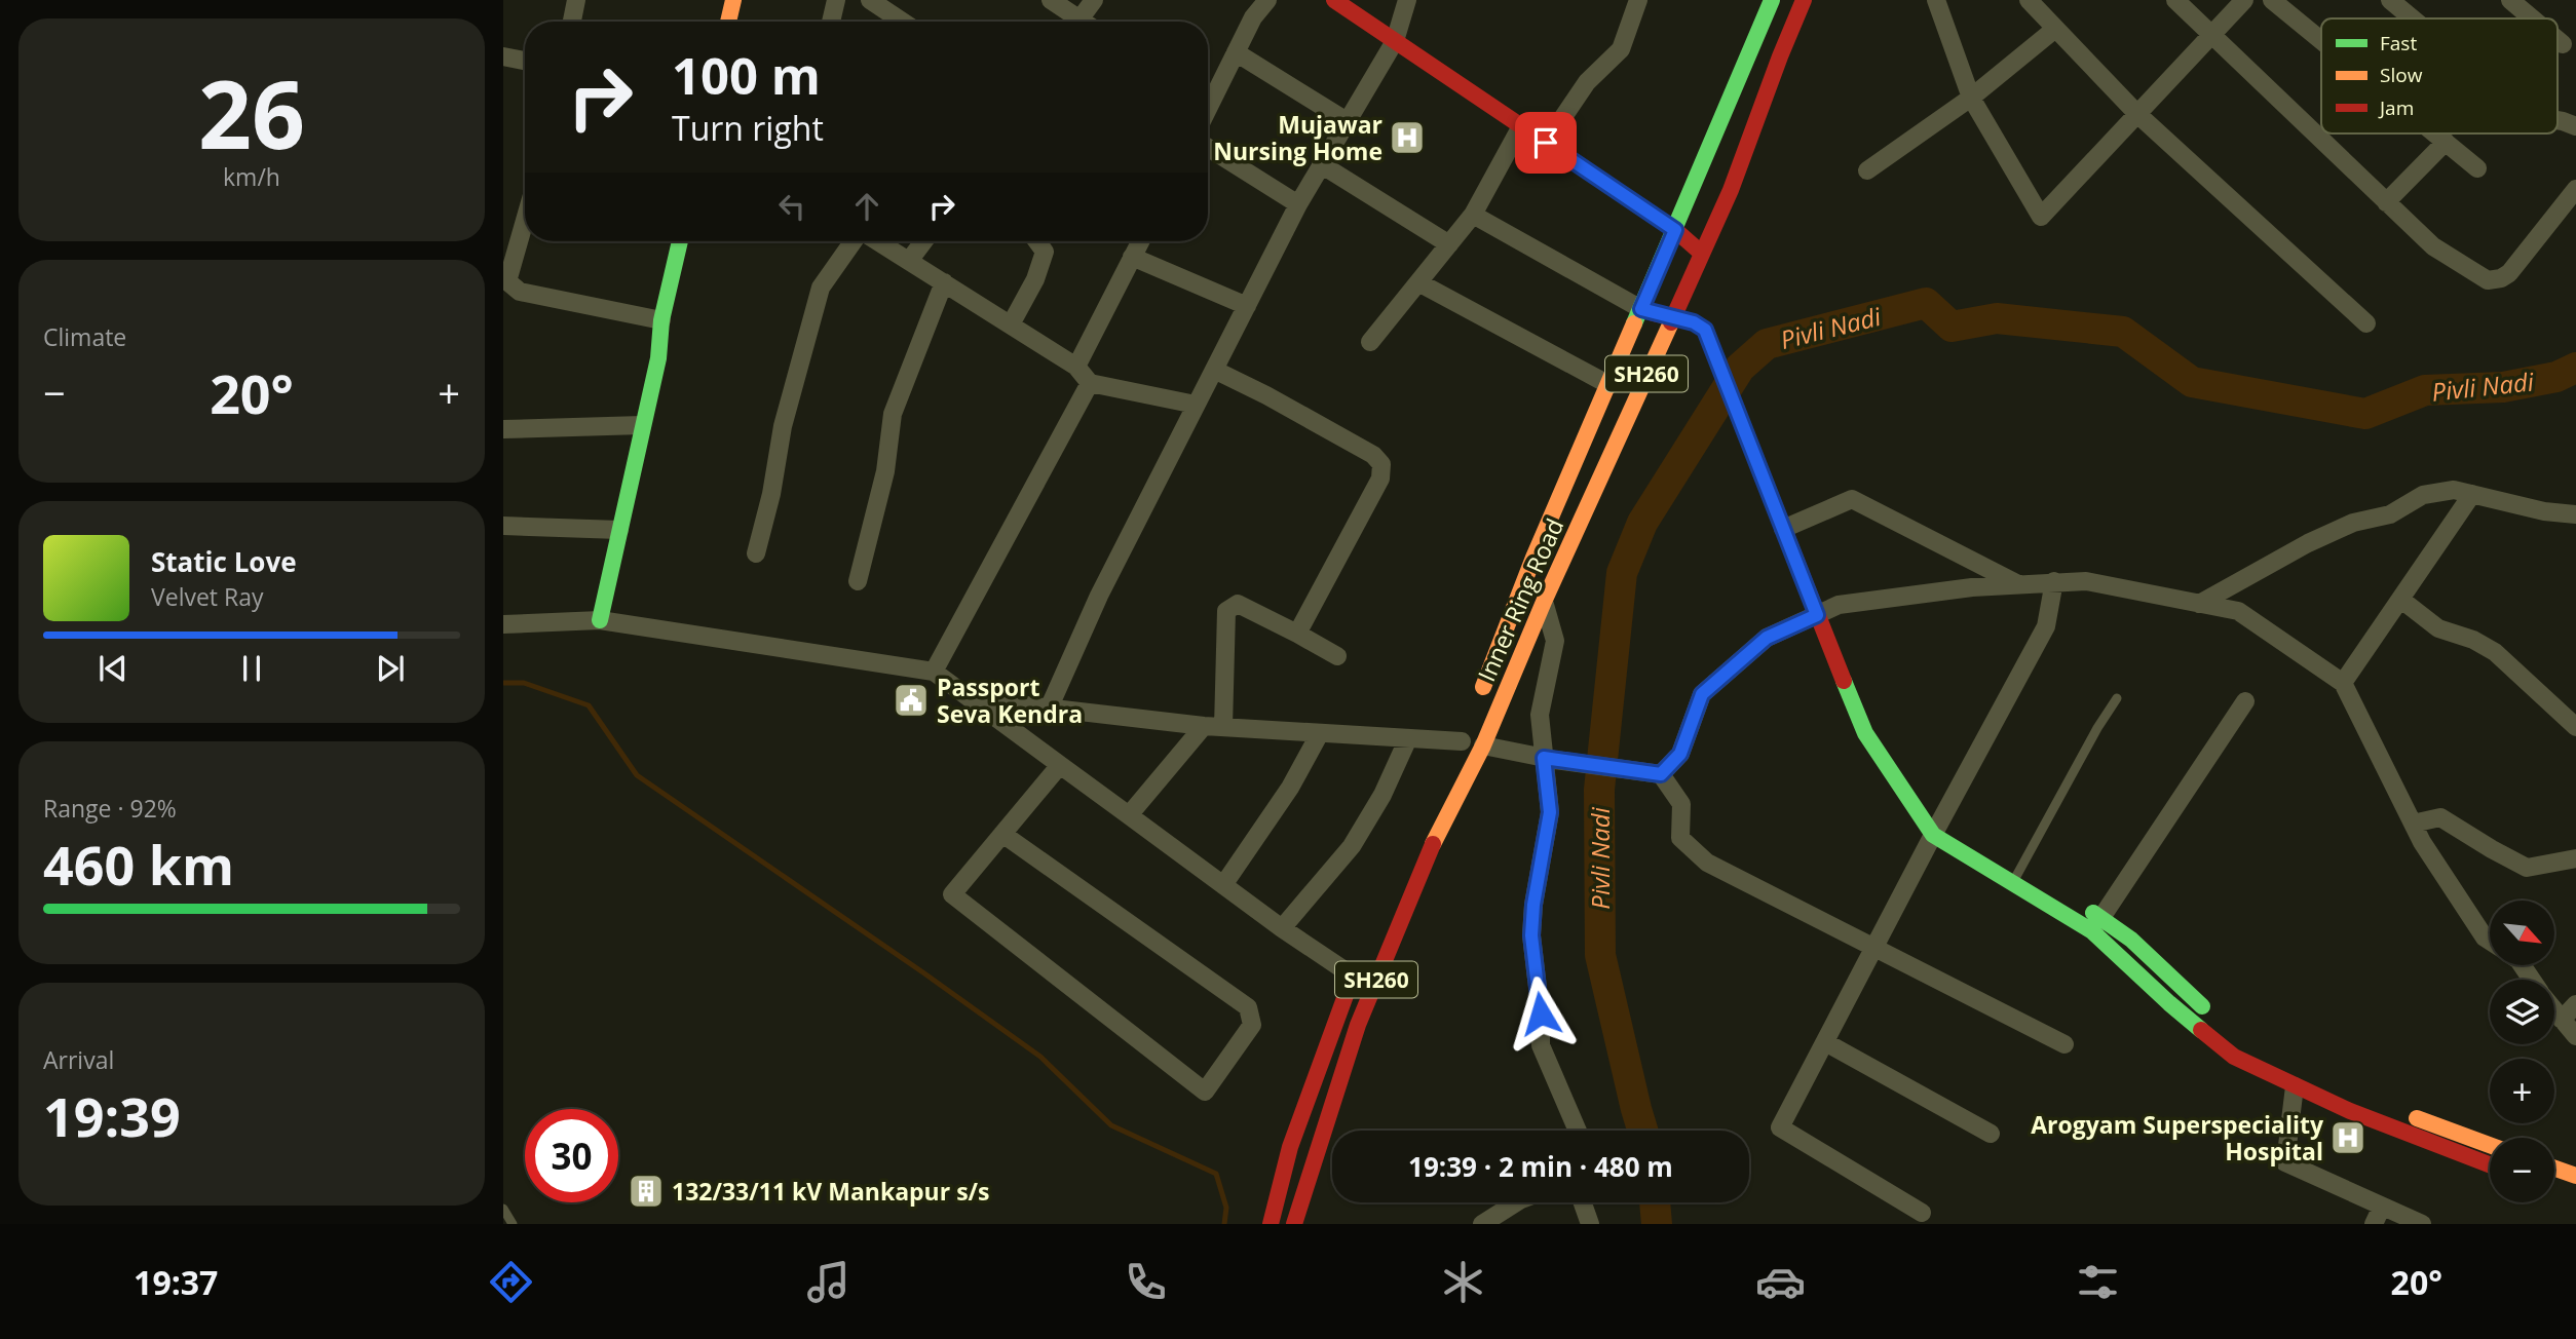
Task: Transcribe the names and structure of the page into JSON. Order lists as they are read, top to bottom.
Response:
{
  "streets": {
    "main road": ["SH260", "Inner Ring Road"]
  },
  "water": ["Pivli Nadi"],
  "places": {
    "hospital": ["Mujawar Nursing Home", "Arogyam Superspeciality Hospital"],
    "public building": ["Passport Seva Kendra"],
    "building": ["132/33/11 kV Mankapur s/s"]
  },
  "legend": ["Fast", "Slow", "Jam"],
  "north": "bottom right",
  "page": {
    "tile": [
      ["26", "km/h"],
      "Climate",
      ["Range · 92%", "460 km"],
      ["Arrival", "19:39"]
    ],
    "turn": ["100 m", "Turn right"],
    "heat": ["−", "20°", "+"],
    "song": ["Static Love", "Velvet Ray"],
    "map_buttons": ["+", "−"],
    "limit": "30",
    "trip": "19:39 · 2 min · 480 m",
    "tabs": ["19:37", "20°"]
  }
}
